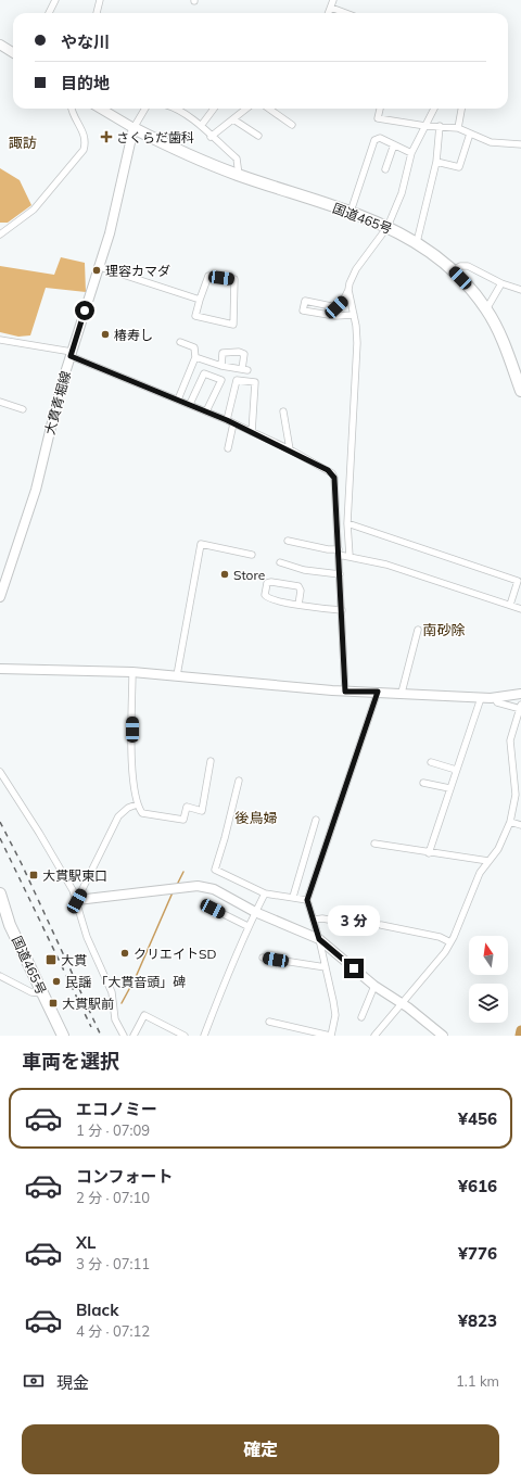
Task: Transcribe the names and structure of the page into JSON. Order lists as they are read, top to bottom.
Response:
{
  "streets": {
    "highway": ["国道465号"],
    "street": ["大貫青堀線"]
  },
  "crossings": [
    ["国道465号", "大貫青堀線"]
  ],
  "districts": ["諏訪", "南砂除", "後鳥婦"],
  "places": {
    "health": ["さくらだ歯科"],
    "other": [
      "理容カマダ",
      "椿寿し",
      "Store",
      "クリエイトSD",
      "民謡 「大貫音頭」碑"
    ],
    "transit": ["大貫駅東口", "大貫", "大貫駅前"]
  },
  "north": "top",
  "page": {
    "banner": ["やな川", "目的地"],
    "bubble": "3 分",
    "heading": "車両を選択",
    "list": [
      {
        "name": "エコノミー",
        "note": "1 分 · 07:09",
        "value": "¥456"
      },
      {
        "name": "コンフォート",
        "note": "2 分 · 07:10",
        "value": "¥616"
      },
      {
        "name": "XL",
        "note": "3 分 · 07:11",
        "value": "¥776"
      },
      {
        "name": "Black",
        "note": "4 分 · 07:12",
        "value": "¥823"
      }
    ],
    "pay": ["現金", "1.1 km"],
    "buttons": "確定"
  }
}
